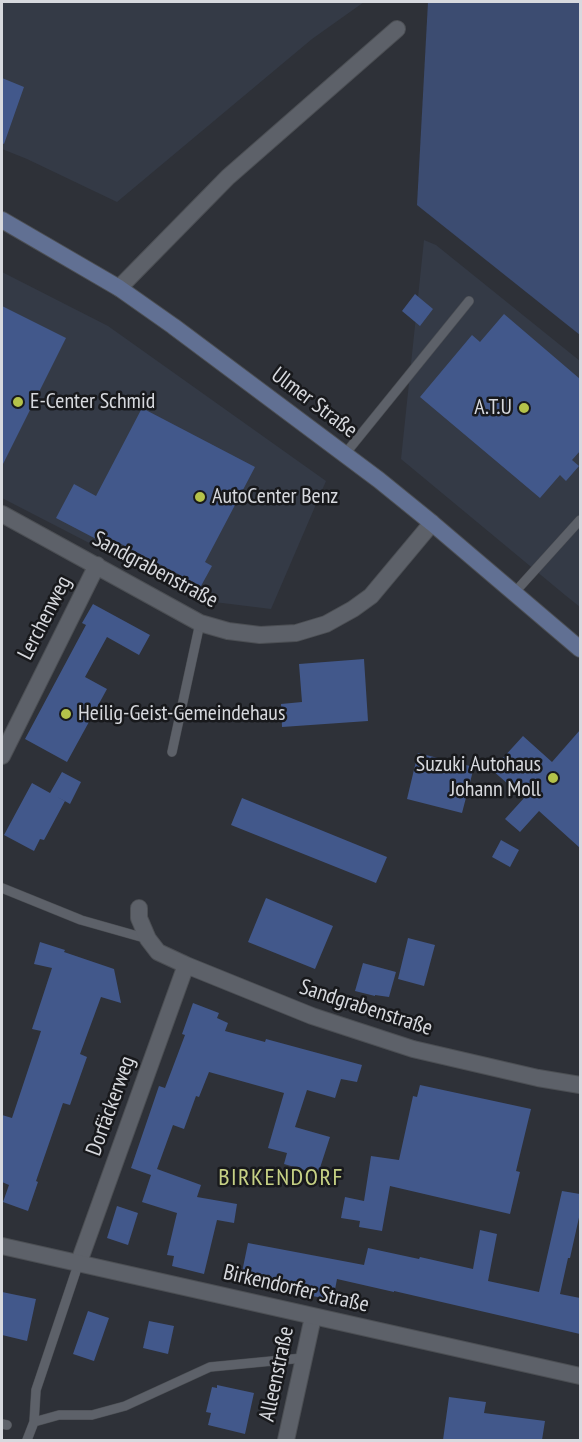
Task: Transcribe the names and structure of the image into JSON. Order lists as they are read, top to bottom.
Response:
{
  "streets": {
    "main road": ["Ulmer Straße"],
    "street": [
      "Sandgrabenstraße",
      "Lerchenweg",
      "Dorfäckerweg",
      "Birkendorfer Straße",
      "Alleenstraße"
    ]
  },
  "crossings": [
    ["Ulmer Straße", "Sandgrabenstraße"],
    ["Sandgrabenstraße", "Lerchenweg"],
    ["Sandgrabenstraße", "Dorfäckerweg"],
    ["Dorfäckerweg", "Birkendorfer Straße"],
    ["Birkendorfer Straße", "Alleenstraße"]
  ],
  "districts": ["BIRKENDORF"],
  "places": [
    "E-Center Schmid",
    "A.T.U",
    "AutoCenter Benz",
    "Heilig-Geist-Gemeindehaus",
    "Suzuki Autohaus Johann Moll"
  ]
}
